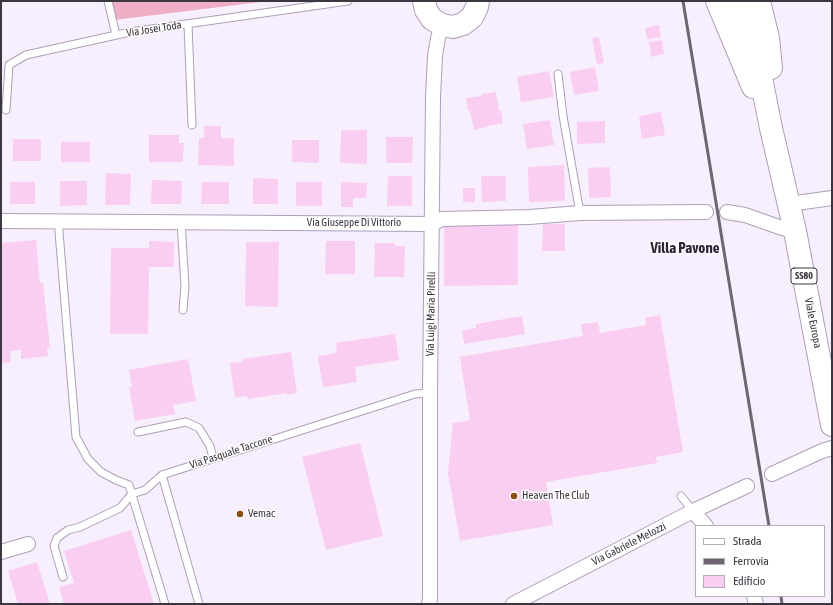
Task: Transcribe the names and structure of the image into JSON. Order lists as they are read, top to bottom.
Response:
{
  "streets": {
    "main road": ["SS80", "Viale Europa"],
    "street": ["Via Giuseppe Di Vittorio", "Via Luigi Maria Pirelli", "Via Gabriele Melozzi"],
    "lane": ["Via Josei Toda", "Via Pasquale Taccone"]
  },
  "crossings": [
    ["Via Giuseppe Di Vittorio", "Via Luigi Maria Pirelli"],
    ["Via Luigi Maria Pirelli", "Via Pasquale Taccone"]
  ],
  "districts": ["Villa Pavone"],
  "places": ["Heaven The Club", "Vemac"],
  "legend": ["Strada", "Ferrovia", "Edificio"]
}
